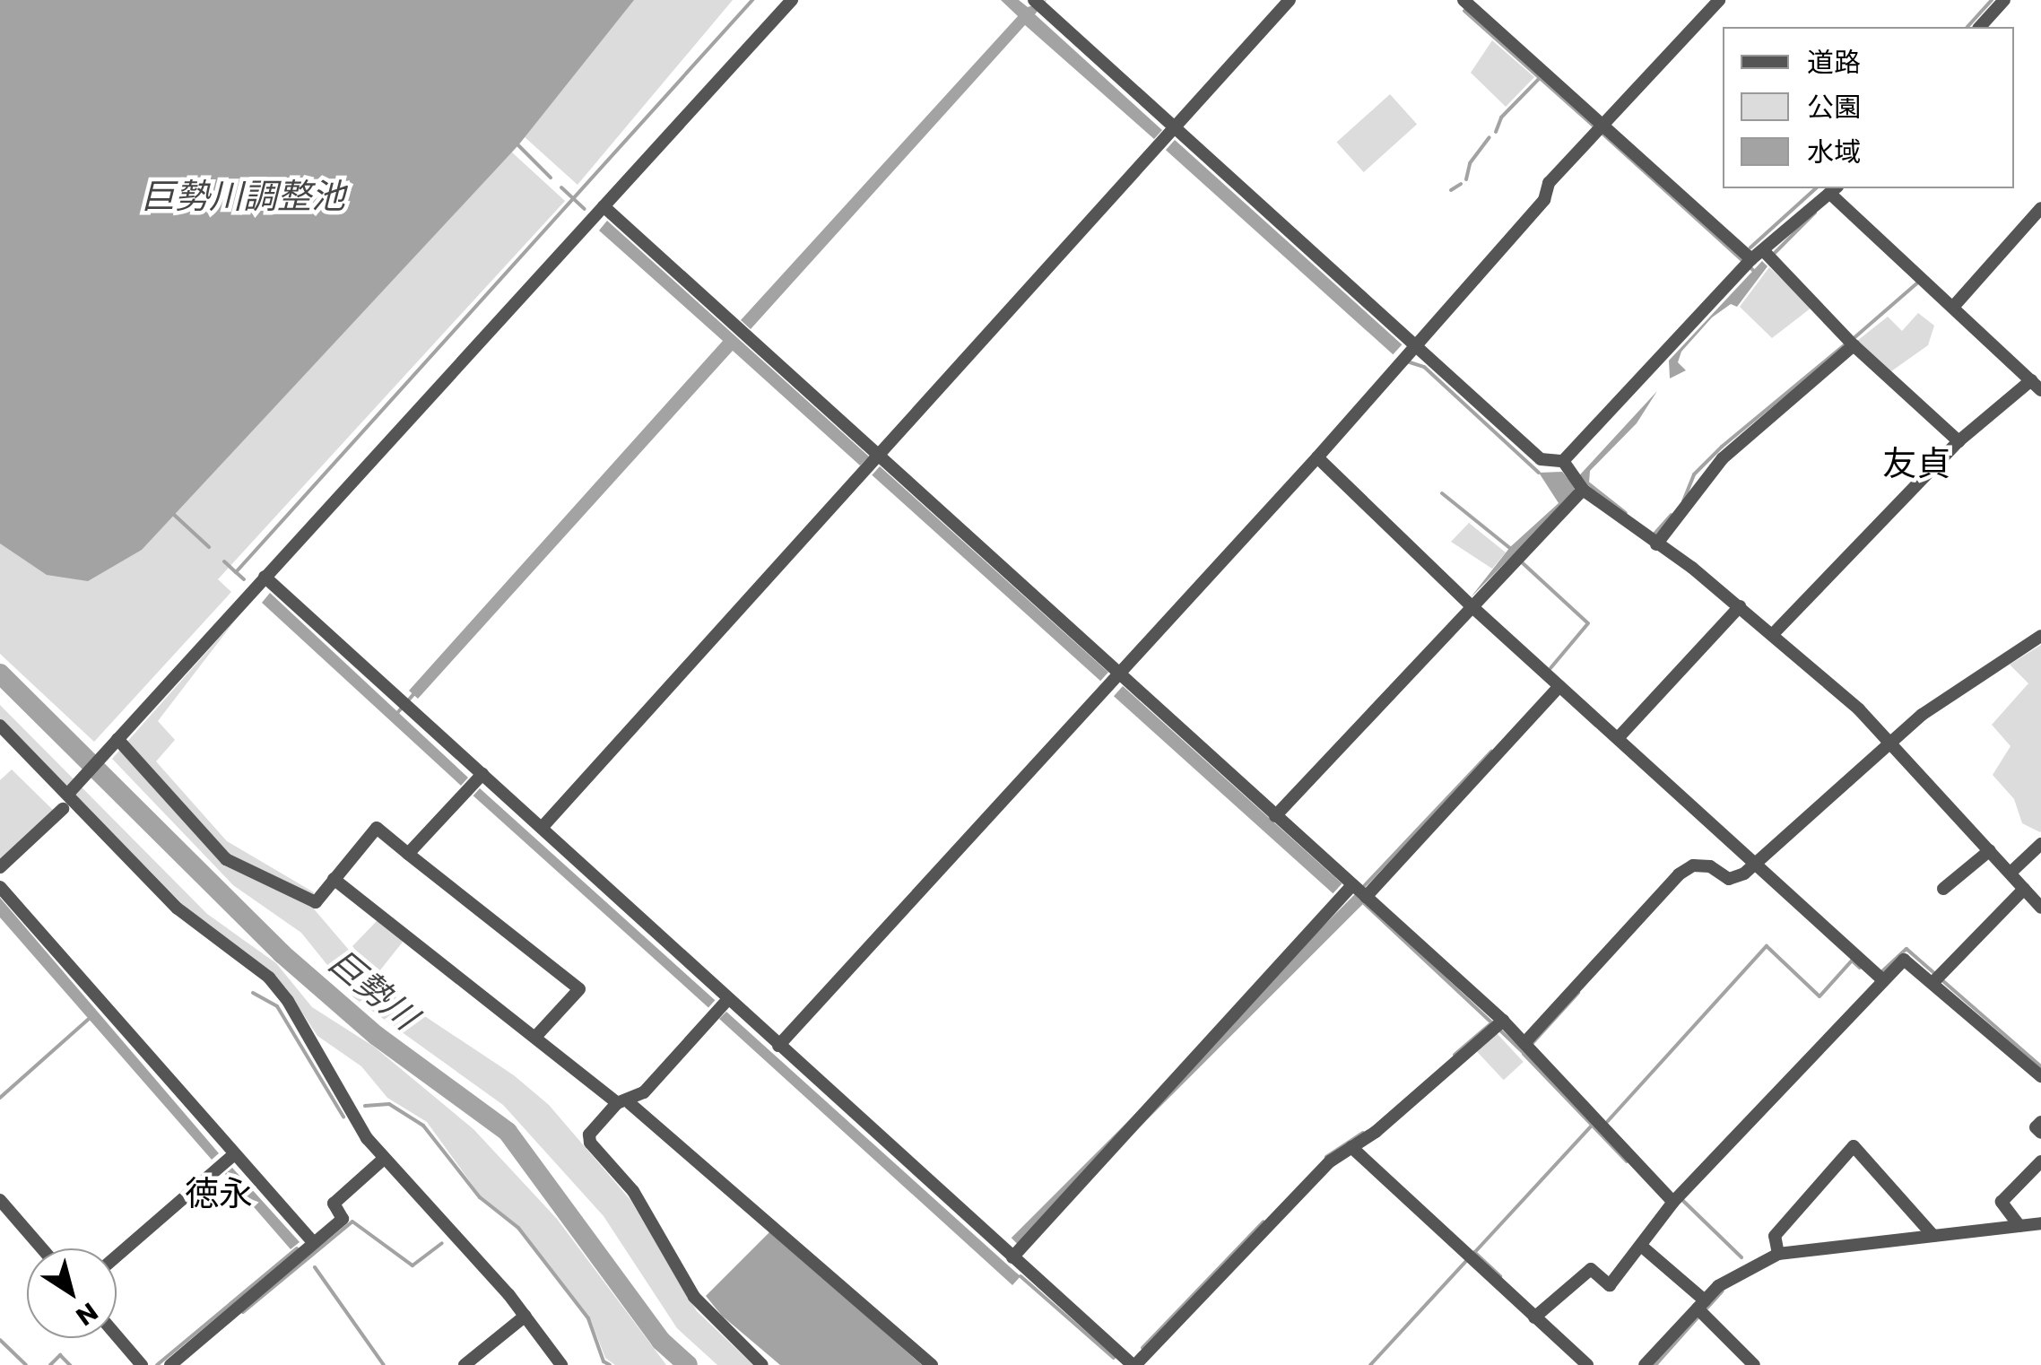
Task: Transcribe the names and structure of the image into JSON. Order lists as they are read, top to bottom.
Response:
{
  "districts": ["友貞", "徳永"],
  "water": ["巨勢川調整池", "巨勢川"],
  "legend": ["道路", "公園", "水域"],
  "north": "bottom right"
}
